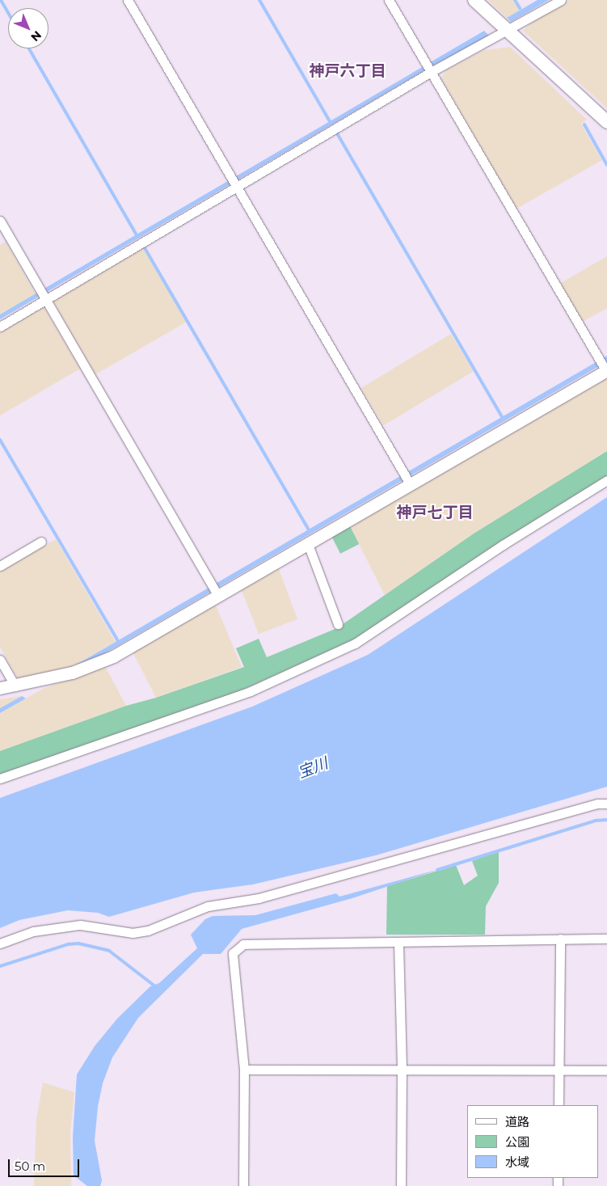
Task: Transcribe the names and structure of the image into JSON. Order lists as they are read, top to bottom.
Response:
{
  "districts": ["神戸六丁目", "神戸七丁目"],
  "water": ["宝川"],
  "legend": ["道路", "公園", "水域"],
  "scale_bar": "50 m",
  "north": "bottom right"
}
